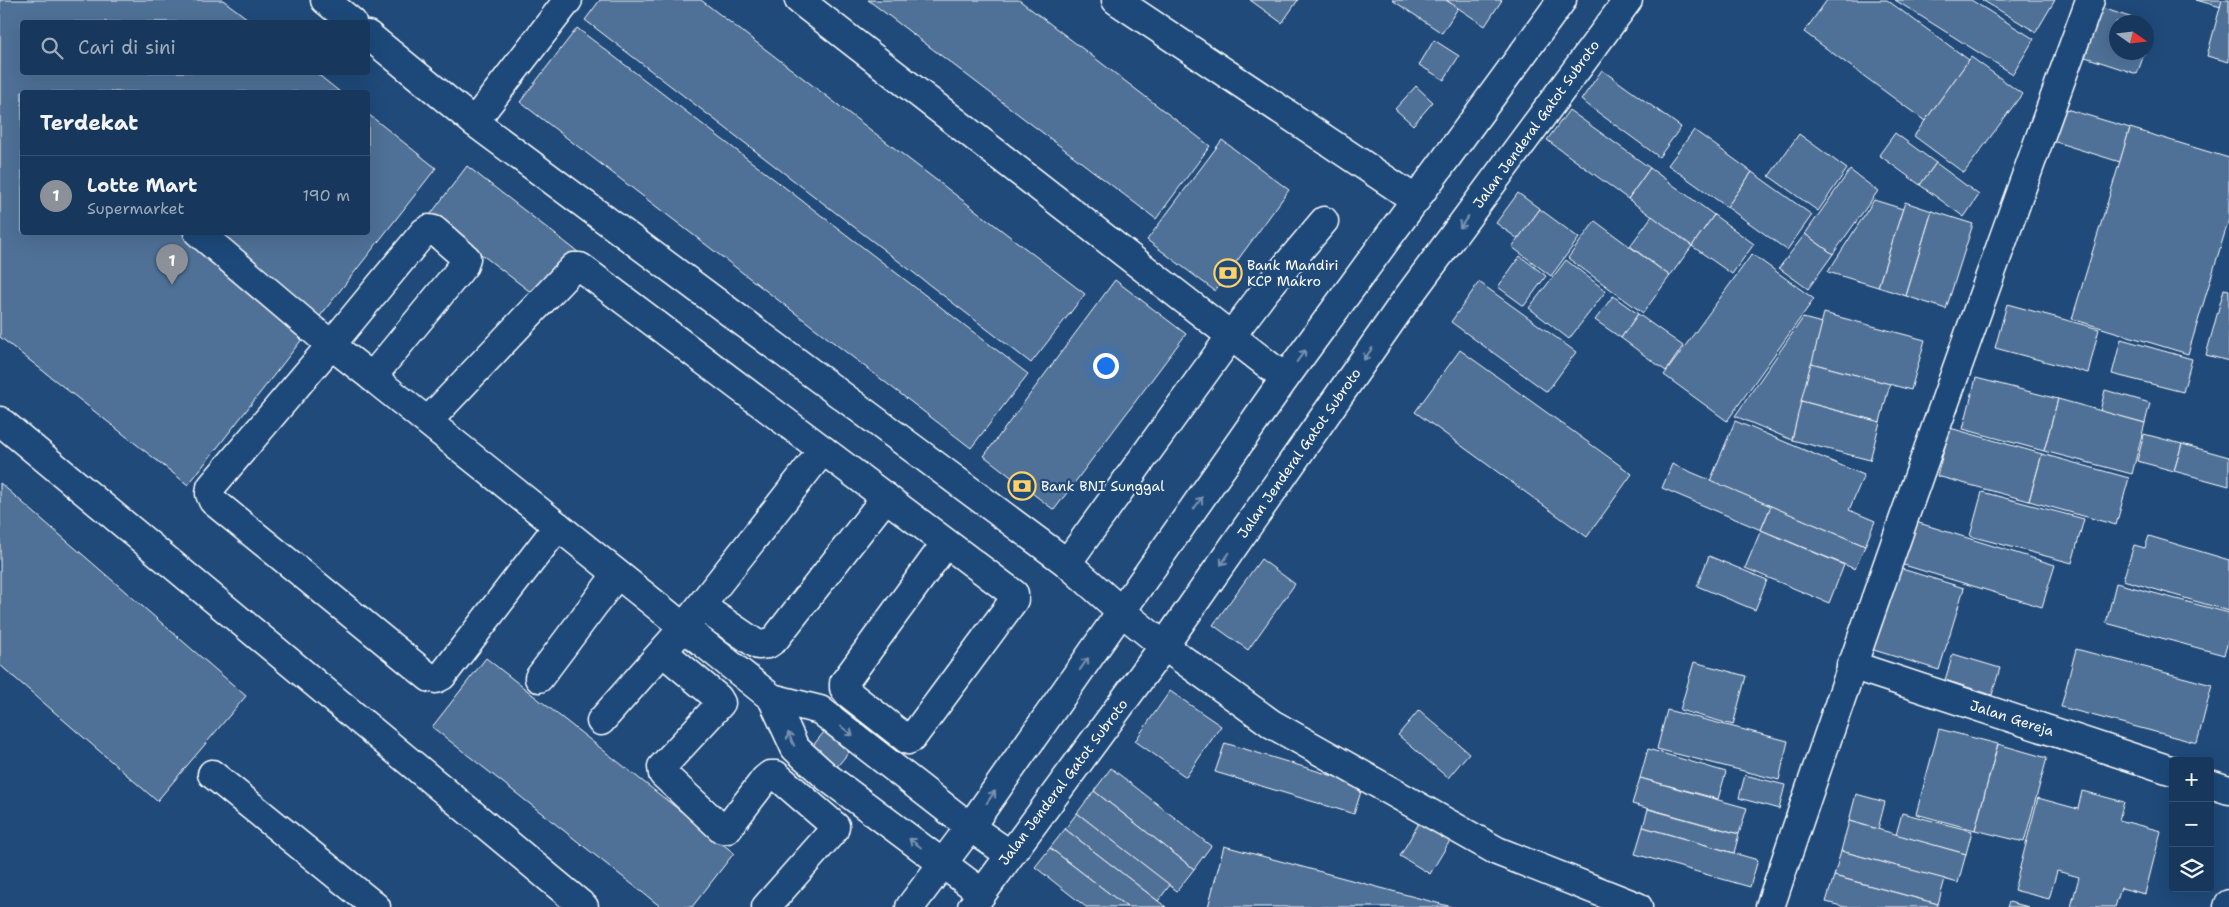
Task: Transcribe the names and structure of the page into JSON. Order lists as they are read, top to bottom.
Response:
{
  "streets": {
    "main road": ["Jalan Jenderal Gatot Subroto", "Jalan Gereja"]
  },
  "places": {
    "bank": ["Bank Mandiri KCP Makro", "Bank BNI Sunggal"]
  },
  "north": "right",
  "page": {
    "search": "Cari di sini",
    "heading": "Terdekat",
    "list": [
      {
        "mark": "1",
        "name": "Lotte Mart",
        "note": "Supermarket",
        "value": "190 m"
      }
    ],
    "pins": "1",
    "map_buttons": ["+", "−"]
  }
}
